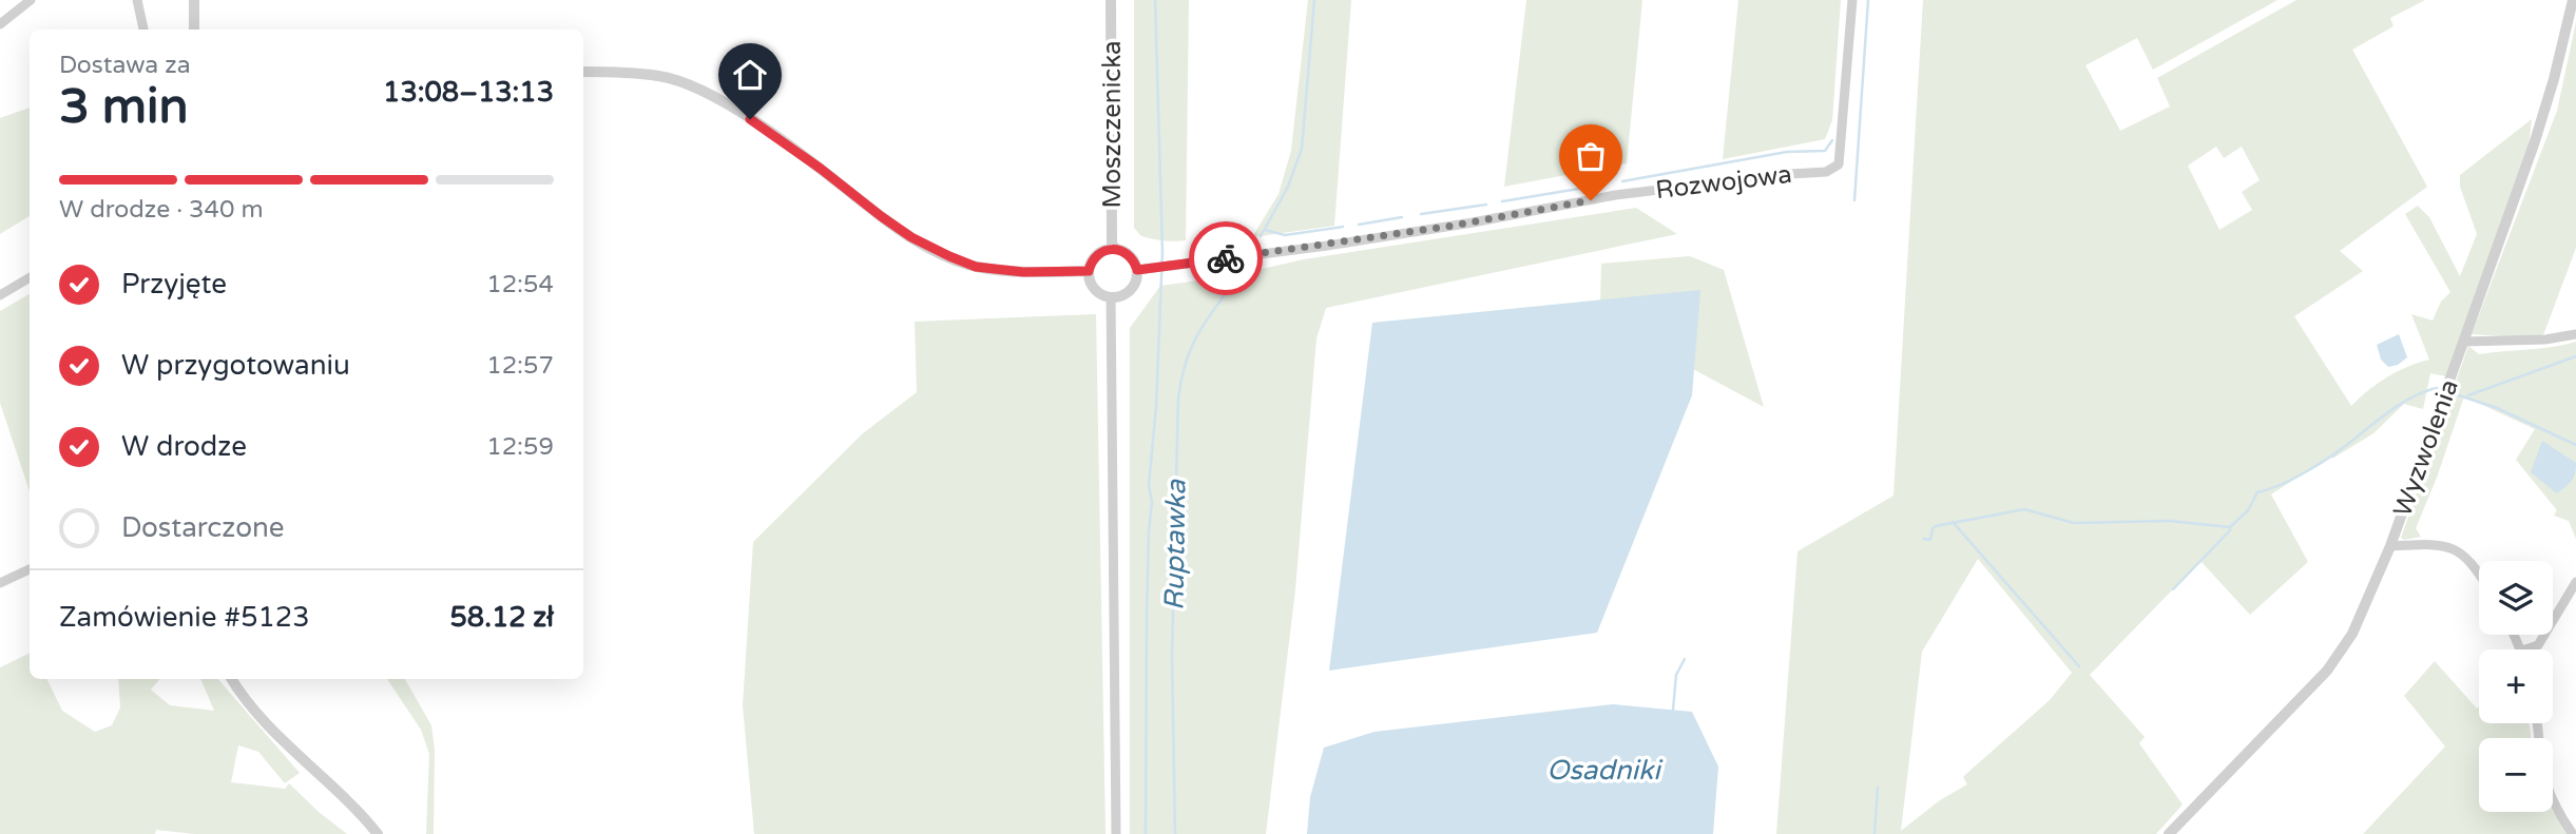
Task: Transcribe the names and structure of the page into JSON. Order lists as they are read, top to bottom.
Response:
{
  "streets": {
    "street": ["Moszczenicka", "Rozwojowa", "Wyzwolenia"]
  },
  "crossings": [
    ["Moszczenicka", "Rozwojowa"]
  ],
  "water": ["Ruptawka", "Osadniki"],
  "page": {
    "heading": ["3 min", "Dostawa za", "13:08–13:13"],
    "panel": ["Zamówienie #5123", "58.12 zł"],
    "bar": "W drodze · 340 m",
    "list": [
      ["Przyjęte", "12:54"],
      ["W przygotowaniu", "12:57"],
      ["W drodze", "12:59"],
      "Dostarczone"
    ],
    "map_buttons": ["+", "−"]
  }
}
